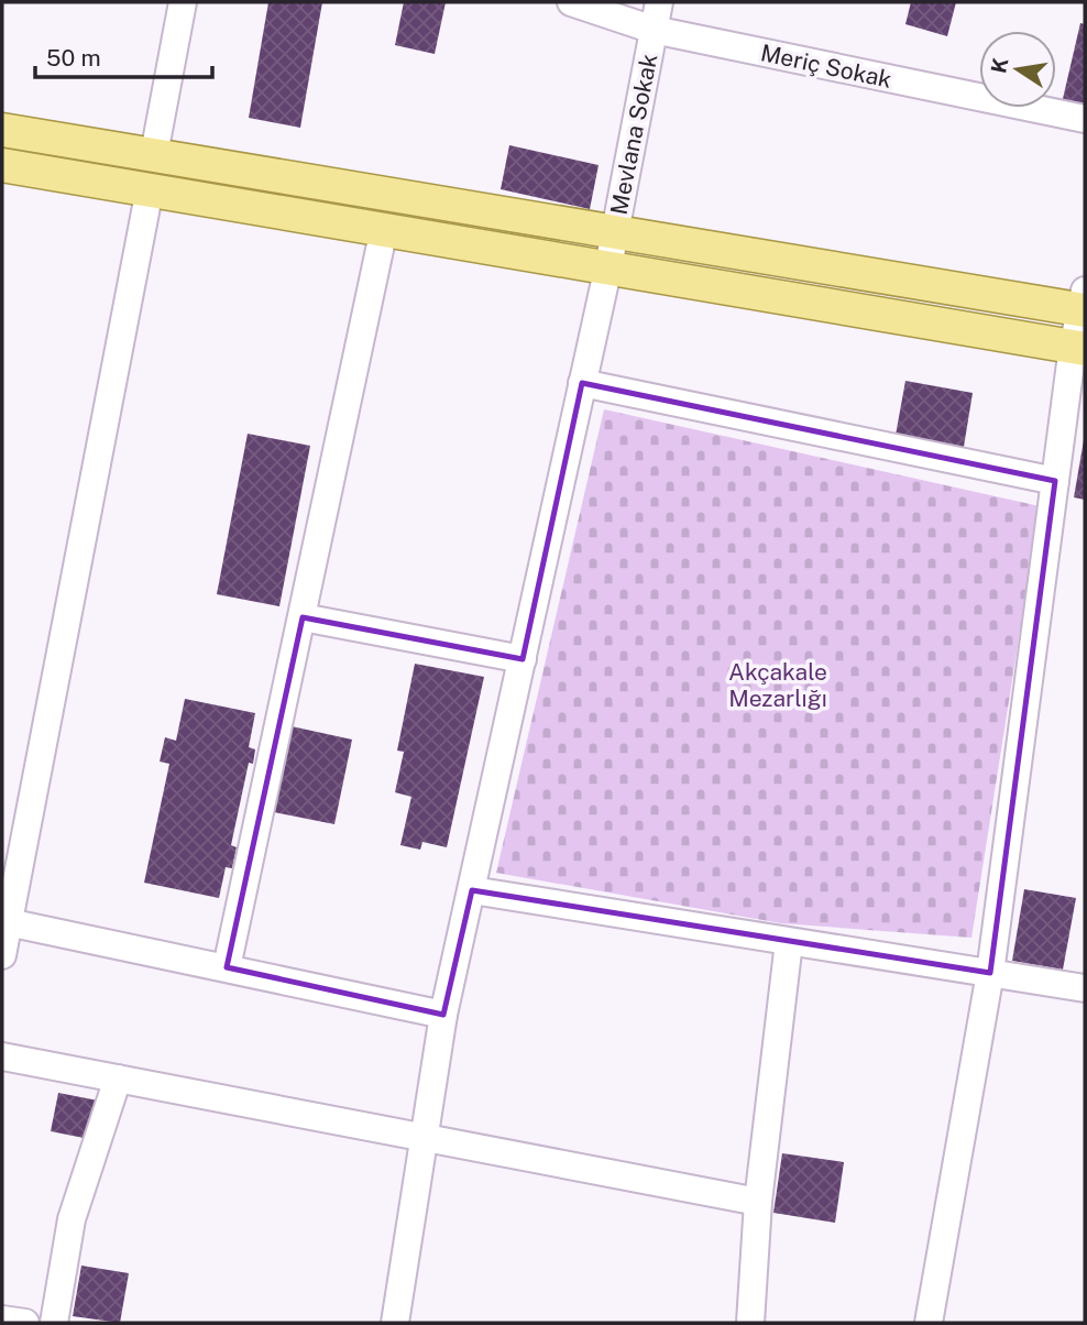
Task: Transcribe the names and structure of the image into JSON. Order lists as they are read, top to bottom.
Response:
{
  "streets": {
    "street": ["Meriç Sokak", "Mevlana Sokak"]
  },
  "crossings": [
    ["Meriç Sokak", "Mevlana Sokak"]
  ],
  "parks": ["Akçakale Mezarlığı"],
  "scale_bar": "50 m",
  "north": "left"
}
